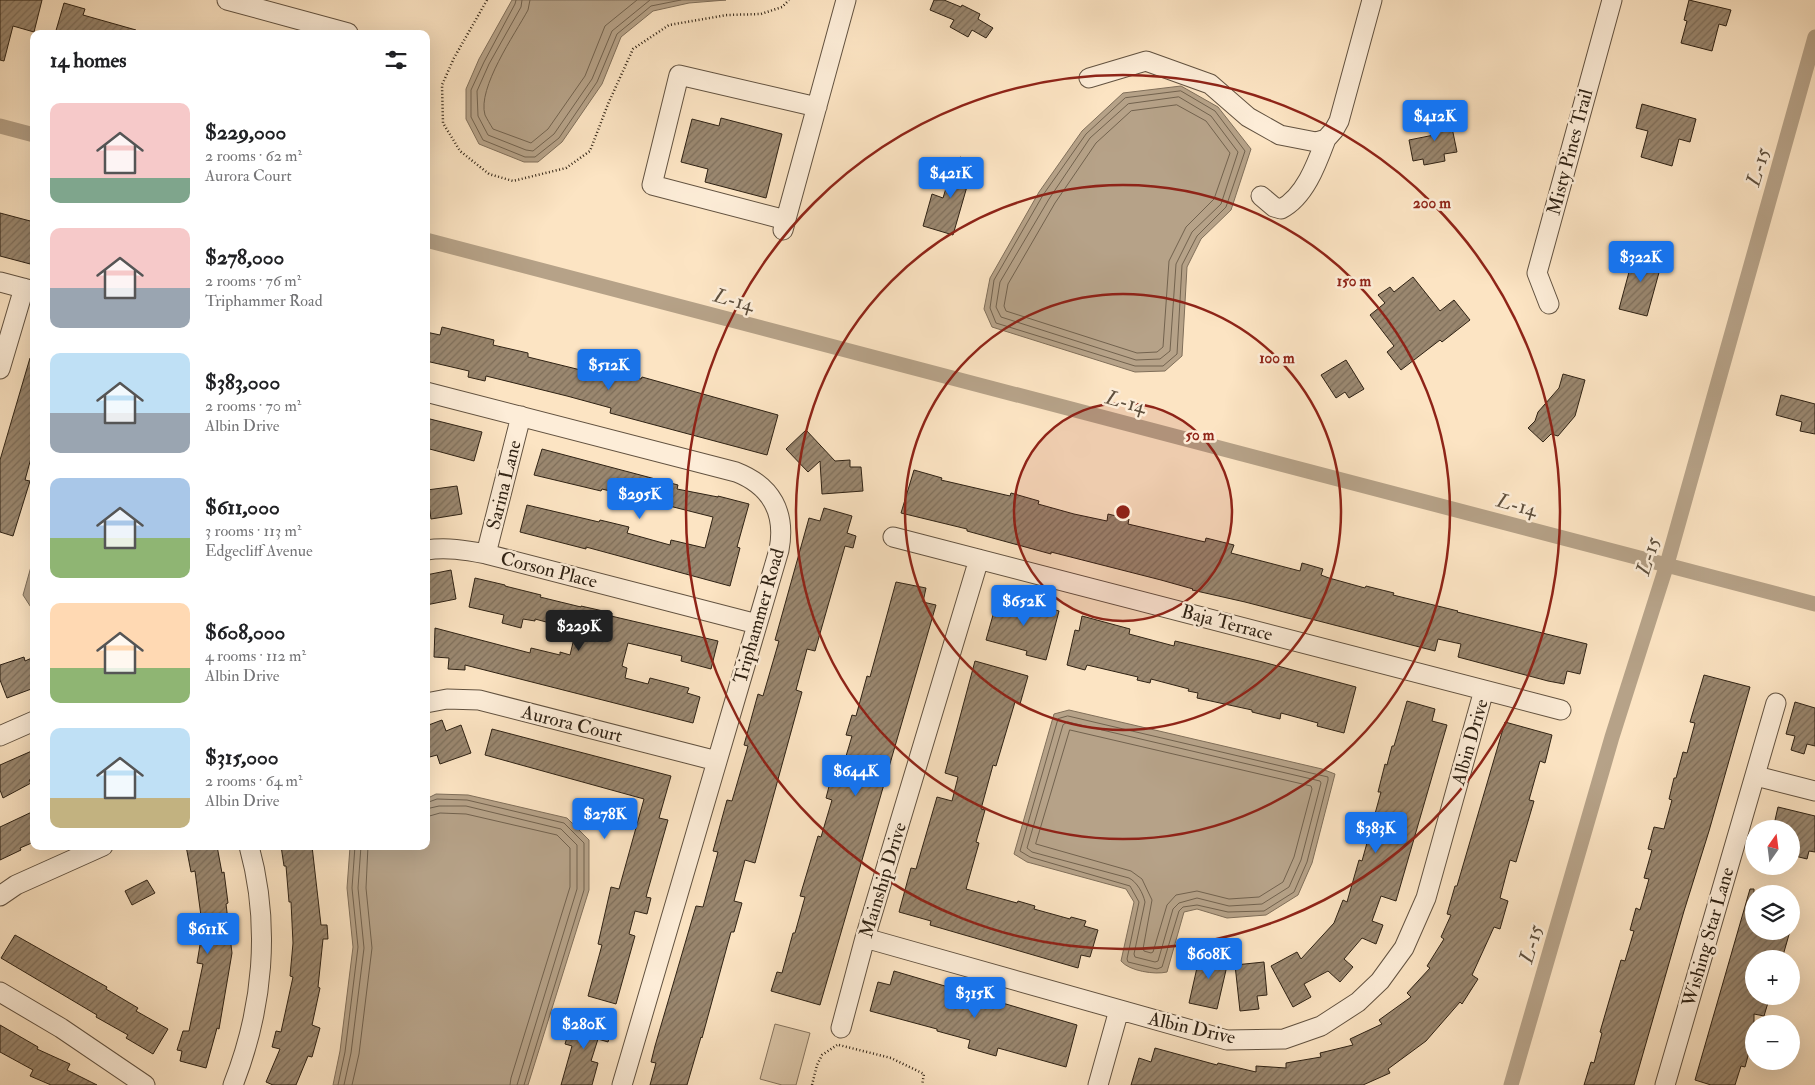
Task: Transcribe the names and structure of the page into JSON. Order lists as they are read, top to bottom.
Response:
{
  "streets": {
    "street": [
      "Misty Pines Trail",
      "Sarina Lane",
      "Corson Place",
      "Triphammer Road",
      "Baja Terrace",
      "Aurora Court",
      "Albin Drive",
      "Mainship Drive",
      "Wishing Star Lane"
    ]
  },
  "crossings": [
    ["Sarina Lane", "Corson Place"],
    ["Sarina Lane", "Triphammer Road"],
    ["Corson Place", "Triphammer Road"],
    ["Triphammer Road", "Aurora Court"],
    ["Baja Terrace", "Albin Drive"],
    ["Baja Terrace", "Mainship Drive"],
    ["Albin Drive", "Mainship Drive"]
  ],
  "water": ["L-15", "L-14"],
  "north": "top",
  "page": {
    "heading": "14 homes",
    "list": [
      {
        "name": "$229,000",
        "note": "2 rooms · 62 m² · Aurora Court"
      },
      {
        "name": "$278,000",
        "note": "2 rooms · 76 m² · Triphammer Road"
      },
      {
        "name": "$383,000",
        "note": "2 rooms · 70 m² · Albin Drive"
      },
      {
        "name": "$611,000",
        "note": "3 rooms · 113 m² · Edgecliff Avenue"
      },
      {
        "name": "$608,000",
        "note": "4 rooms · 112 m² · Albin Drive"
      },
      {
        "name": "$315,000",
        "note": "2 rooms · 64 m² · Albin Drive"
      }
    ],
    "price": [
      "$412K",
      "$421K",
      "$322K",
      "$512K",
      "$295K",
      "$652K",
      "$229K",
      "$644K",
      "$278K",
      "$383K",
      "$611K",
      "$608K",
      "$315K",
      "$280K"
    ],
    "map_buttons": ["+", "−"]
  },
  "rings": [
    "200 m",
    "150 m",
    "100 m",
    "50 m"
  ]
}
